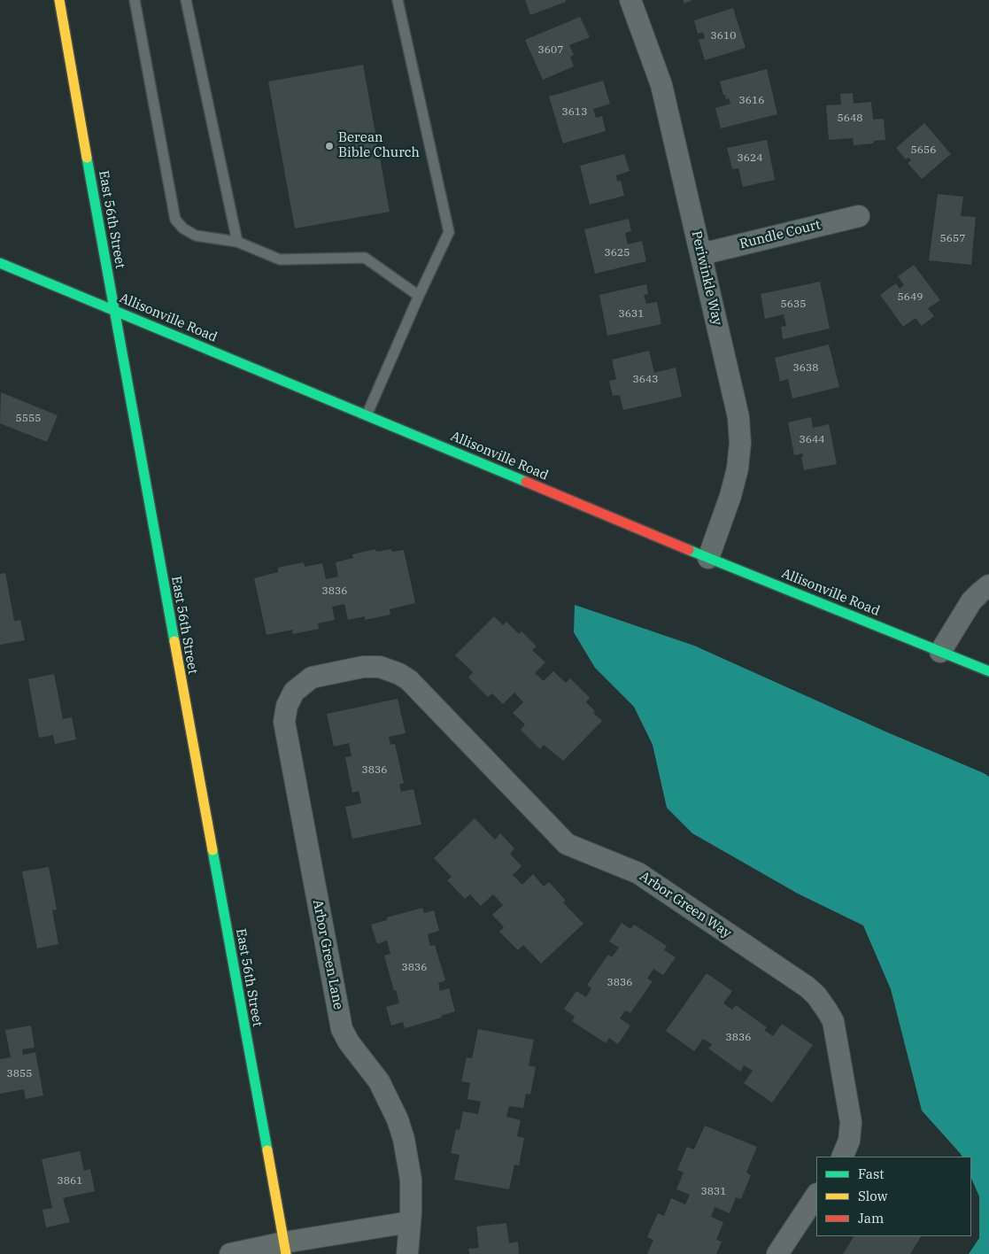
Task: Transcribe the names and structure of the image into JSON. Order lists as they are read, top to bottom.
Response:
{
  "streets": {
    "street": [
      "East 56th Street",
      "Rundle Court",
      "Periwinkle Way",
      "Allisonville Road",
      "Arbor Green Way",
      "Arbor Green Lane"
    ]
  },
  "crossings": [
    ["East 56th Street", "Allisonville Road"],
    ["Rundle Court", "Periwinkle Way"],
    ["Periwinkle Way", "Allisonville Road"],
    ["Arbor Green Way", "Arbor Green Lane"]
  ],
  "places": ["Berean Bible Church"],
  "house_numbers": [
    "3610",
    "3607",
    "3616",
    "3613",
    "5648",
    "5656",
    "3624",
    "5657",
    "3625",
    "5649",
    "5635",
    "3631",
    "3638",
    "3643",
    "5555",
    "3644",
    "3836",
    "3836",
    "3836",
    "3836",
    "3836",
    "3855",
    "3861",
    "3831"
  ],
  "legend": ["Fast", "Slow", "Jam"]
}
